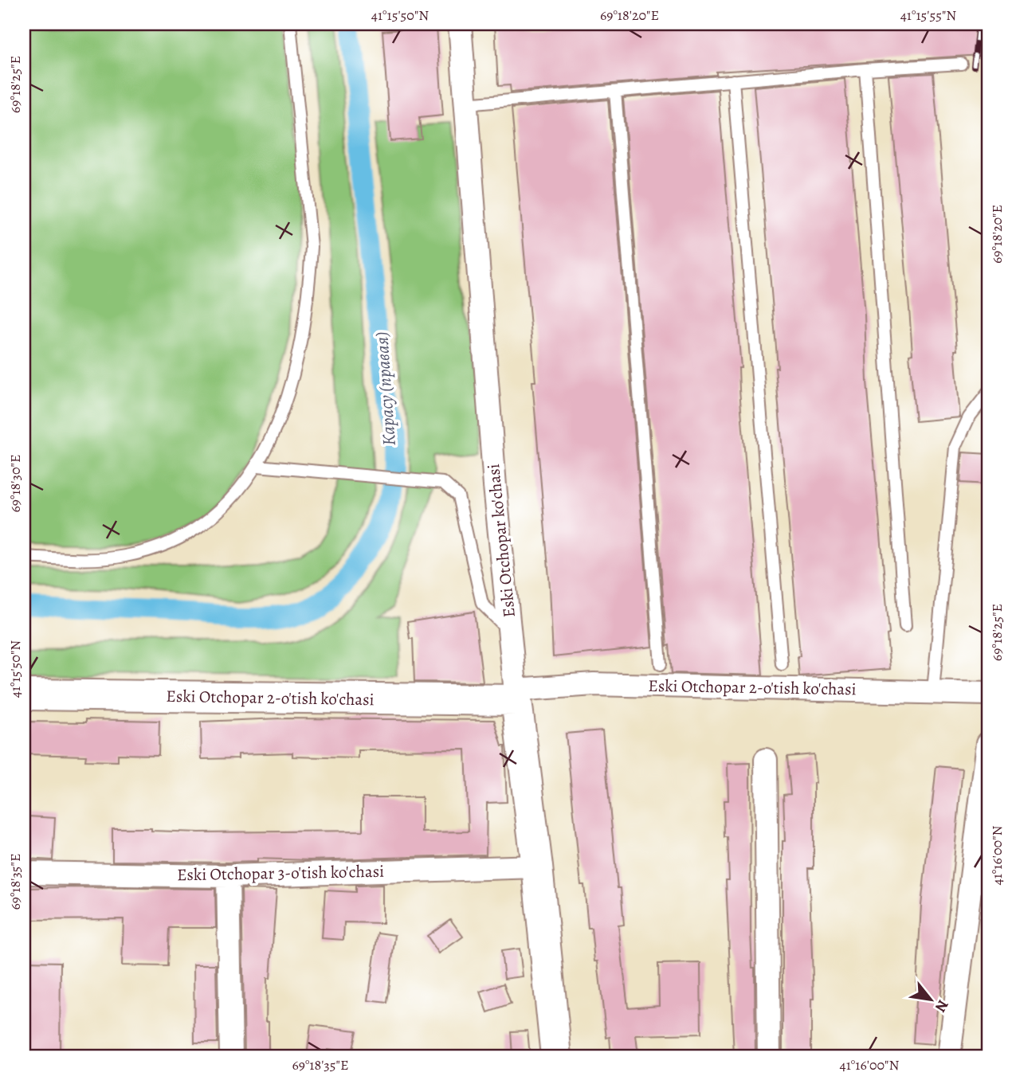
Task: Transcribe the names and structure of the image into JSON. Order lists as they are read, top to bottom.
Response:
{
  "streets": {
    "street": ["Eski Otchopar ko'chasi", "Eski Otchopar 2-o'tish ko'chasi", "Eski Otchopar 3-o'tish ko'chasi"]
  },
  "crossings": [
    ["Eski Otchopar ko'chasi", "Eski Otchopar 2-o'tish ko'chasi"],
    ["Eski Otchopar ko'chasi", "Eski Otchopar 3-o'tish ko'chasi"]
  ],
  "water": ["Карасу (правая)"],
  "north": "bottom right",
  "coordinates": [
    "41°15'50\"N",
    "69°18'20\"E",
    "41°15'55\"N",
    "69°18'25\"E",
    "69°18'30\"E",
    "41°16'00\"N",
    "69°18'35\"E"
  ]
}
